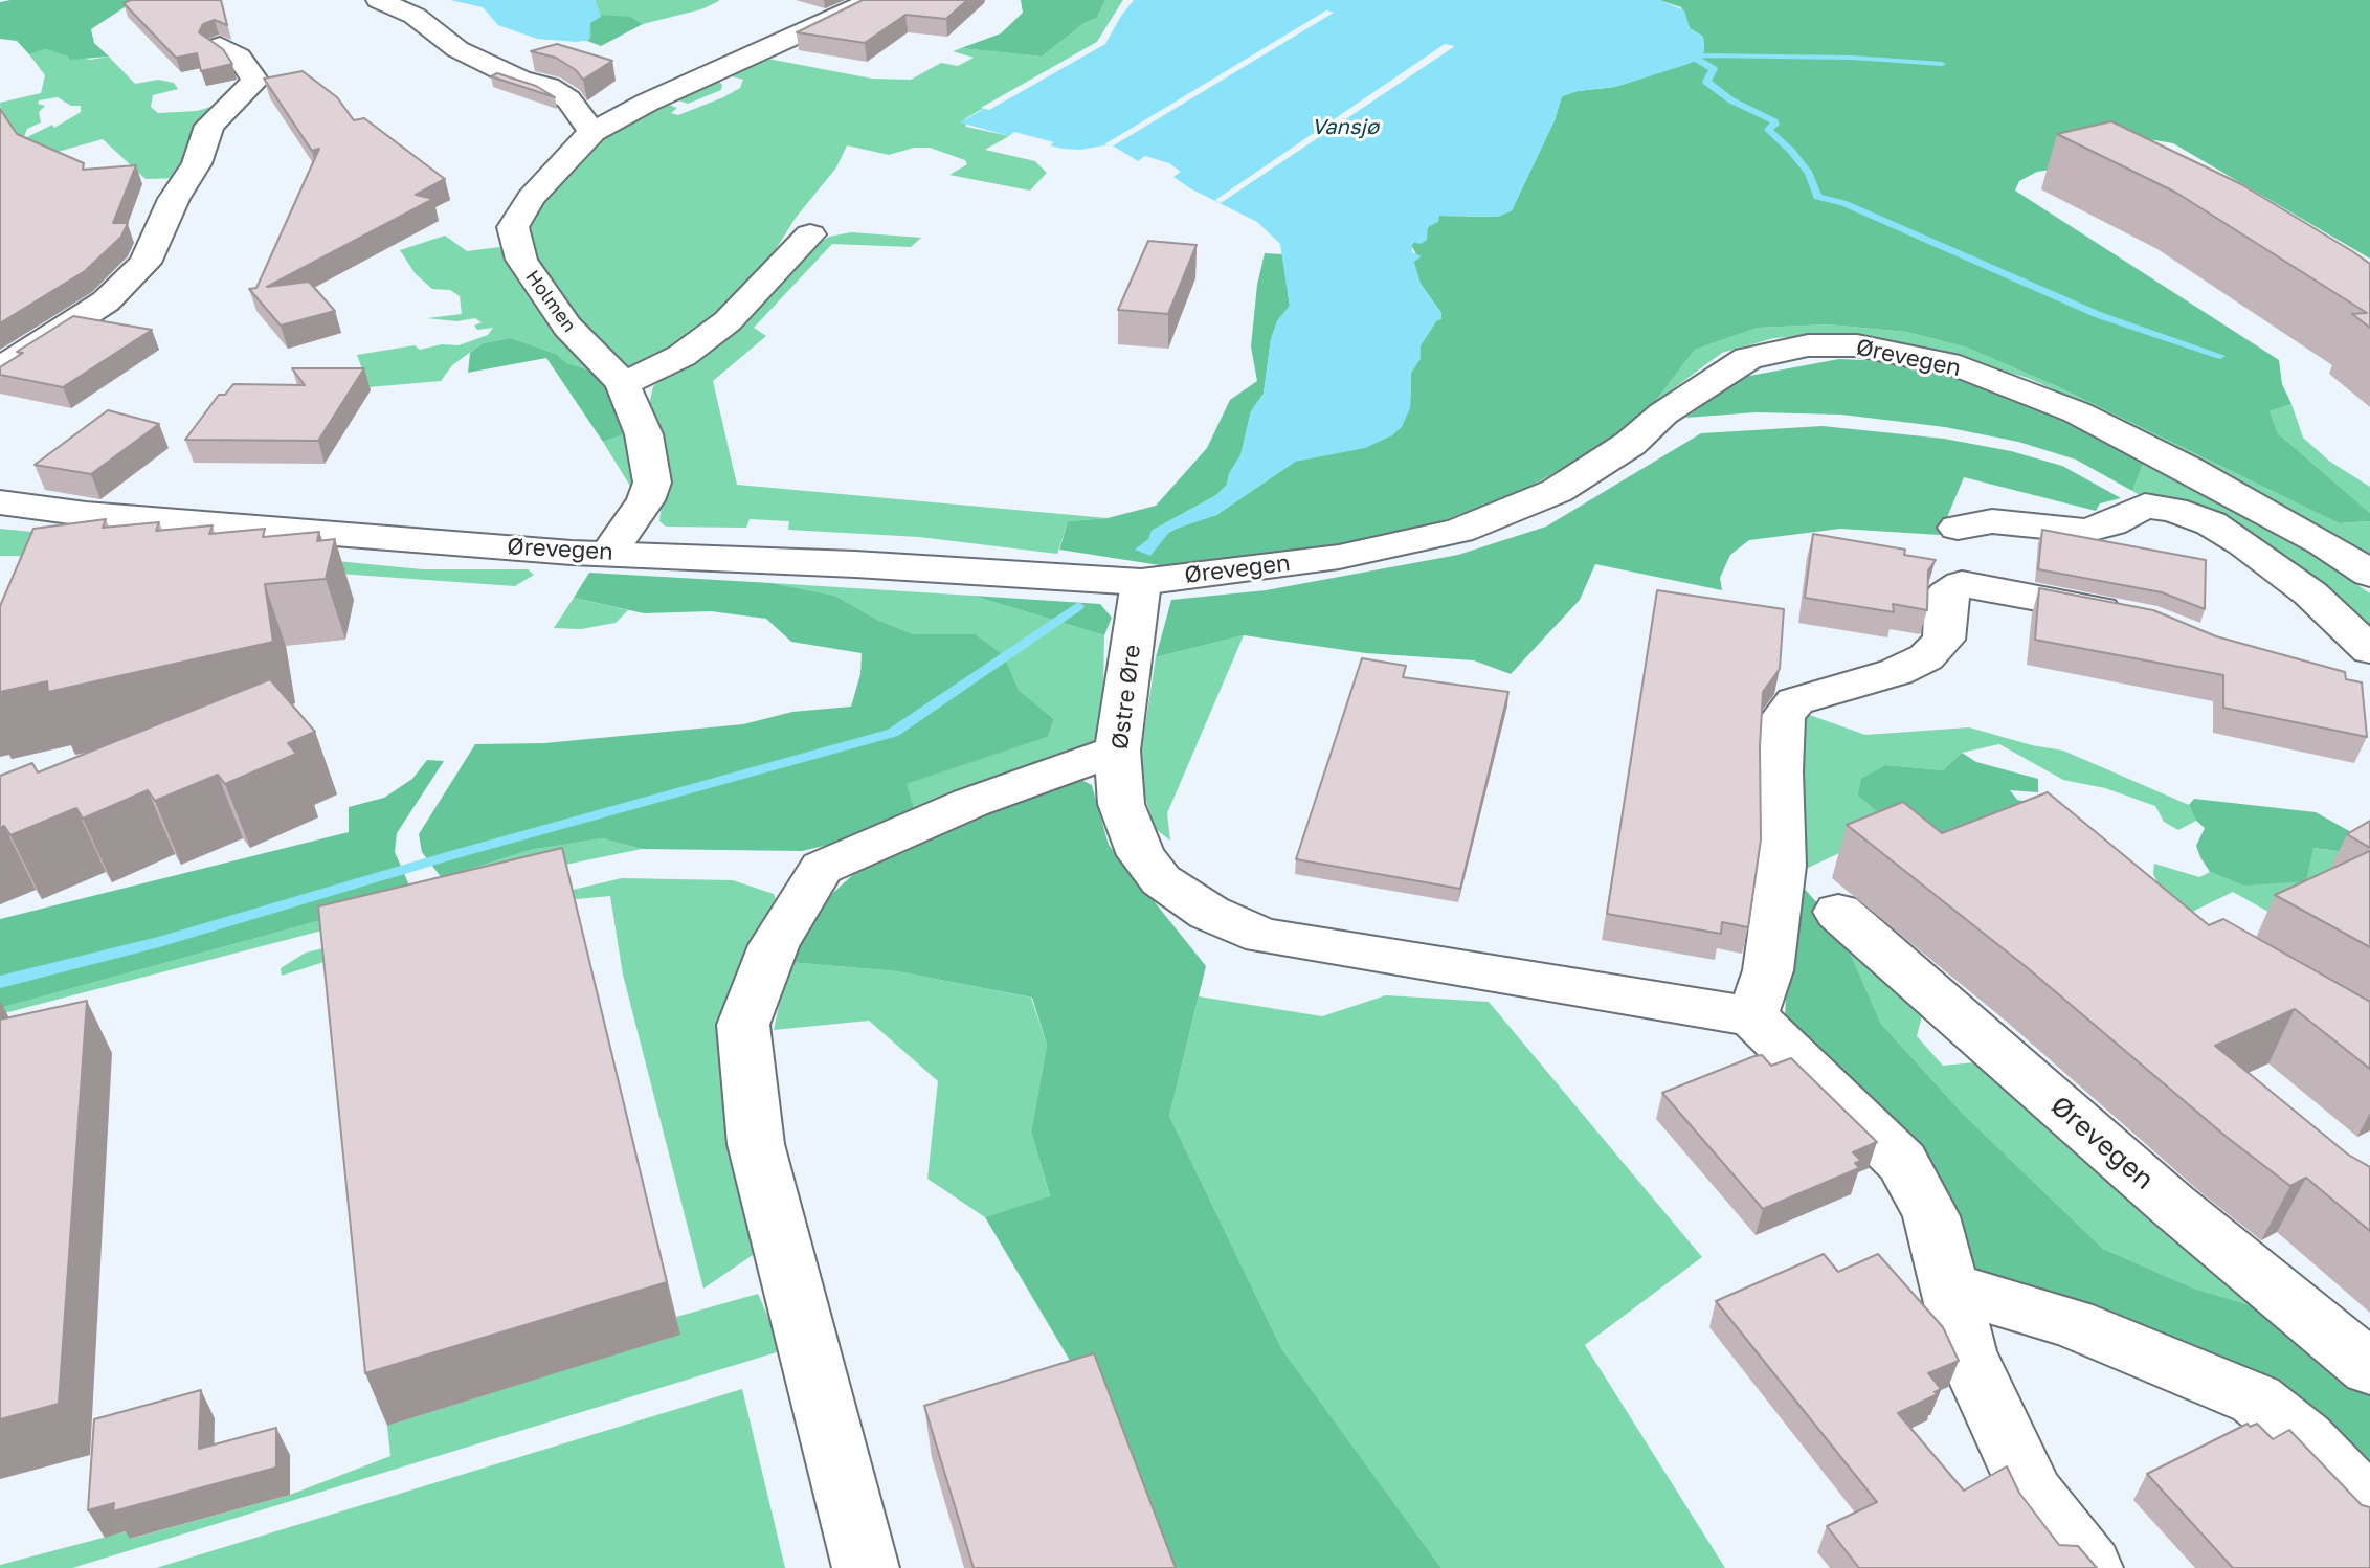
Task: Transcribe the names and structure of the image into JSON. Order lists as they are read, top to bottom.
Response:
{
  "streets": {
    "street": ["Holmen", "Ørevegen", "Østre Øre"]
  },
  "crossings": [
    ["Holmen", "Ørevegen"],
    ["Ørevegen", "Østre Øre"]
  ],
  "water": ["Vansjø"]
}
